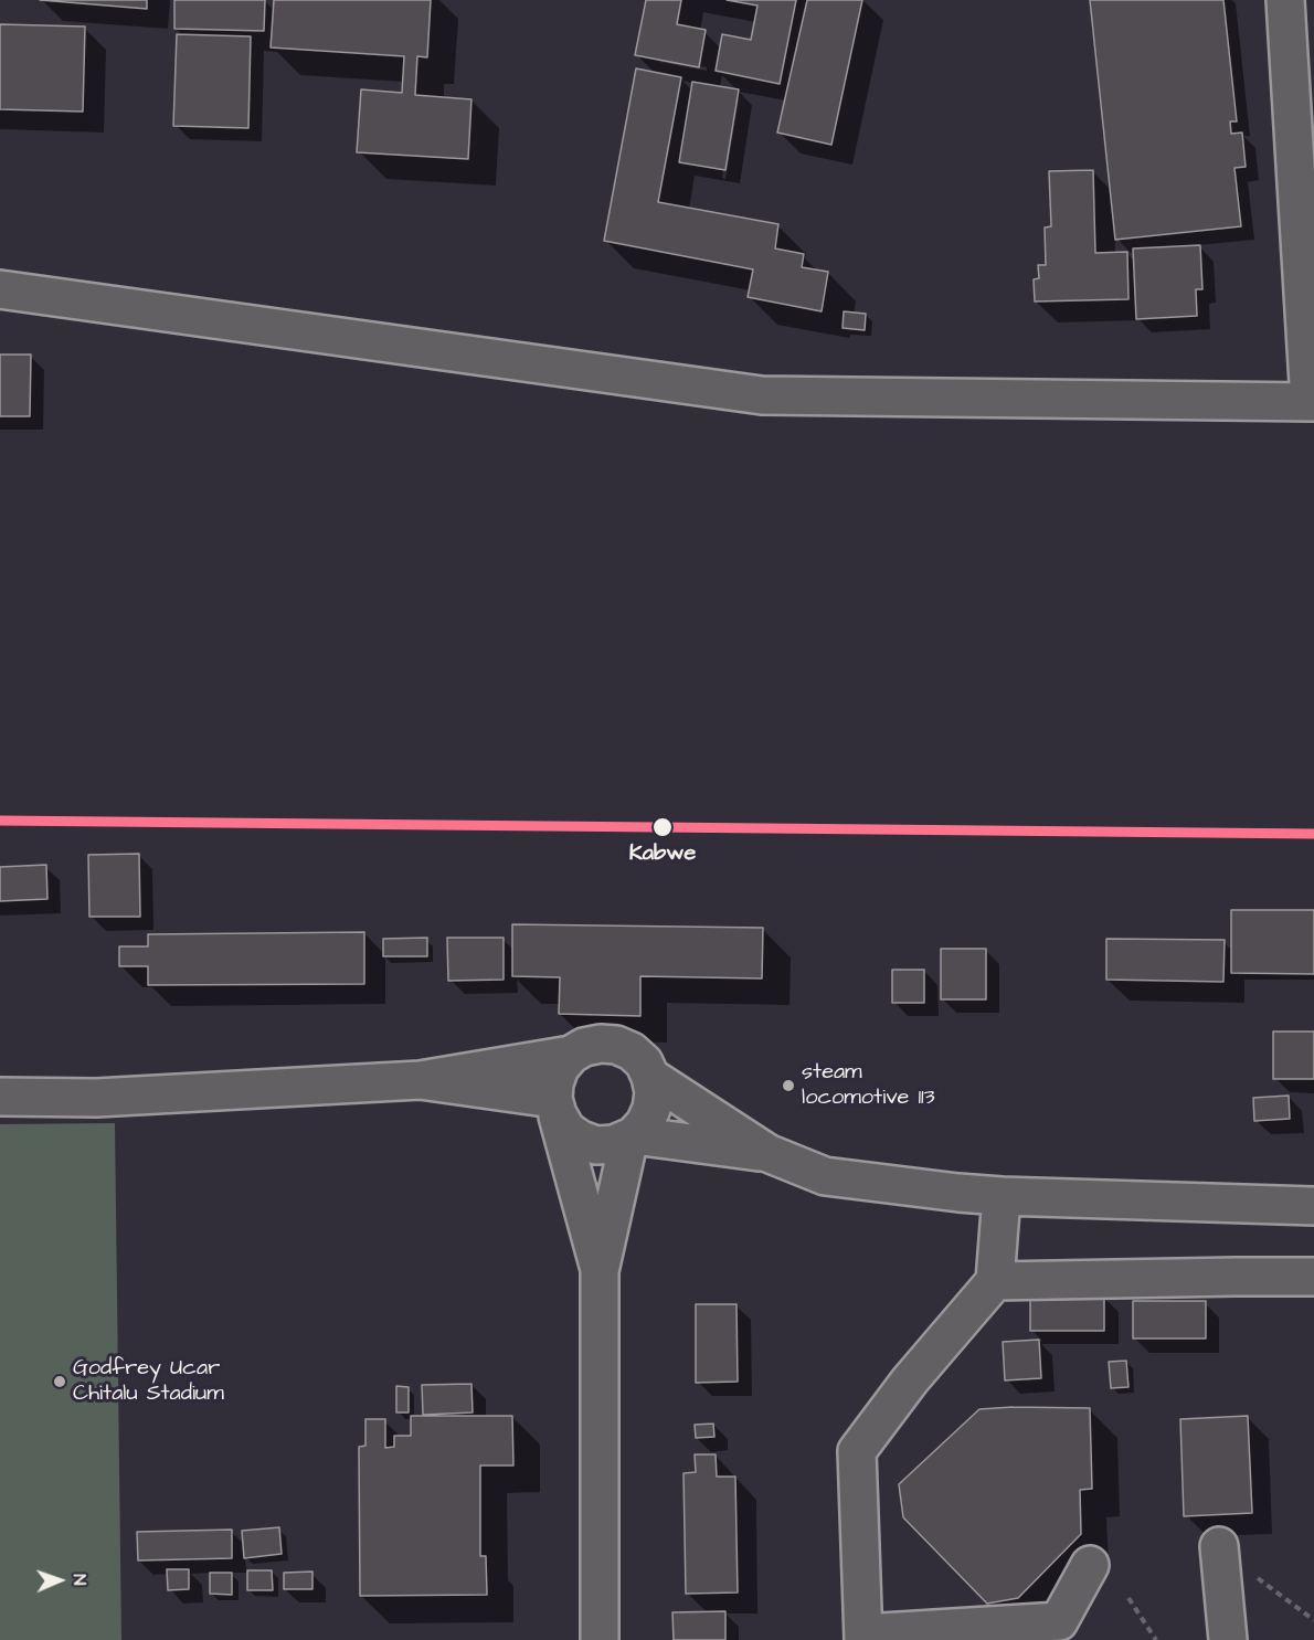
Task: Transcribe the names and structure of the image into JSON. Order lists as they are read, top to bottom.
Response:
{
  "places": ["Kabwe", "steam locomotive 113", "Godfrey Ucar Chitalu Stadium"],
  "north": "right"
}
